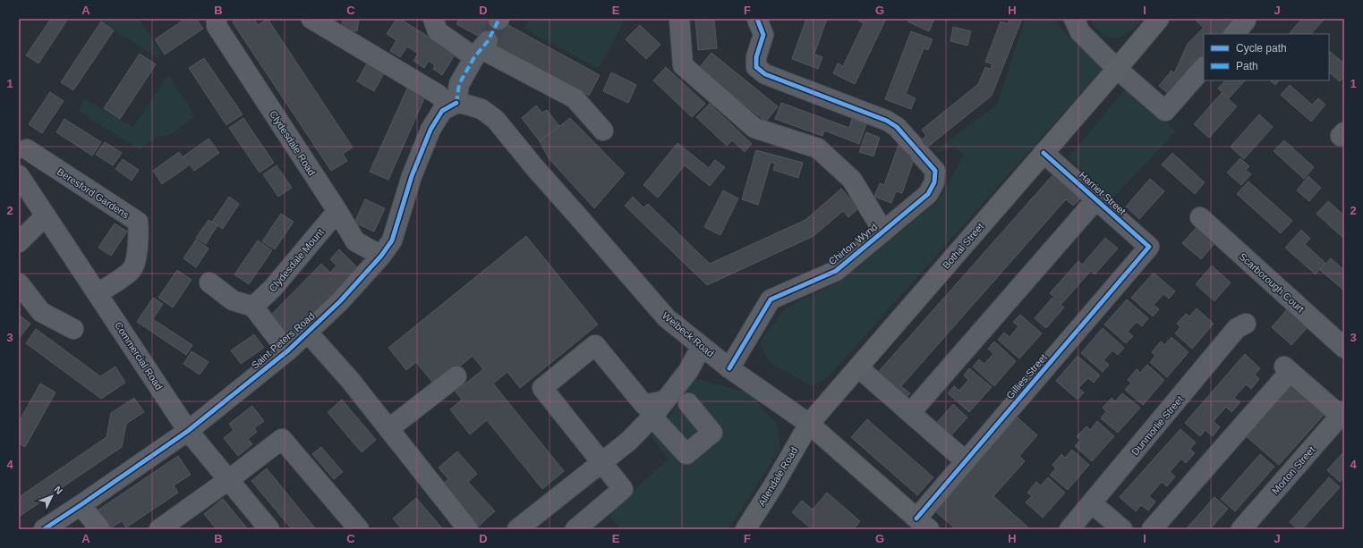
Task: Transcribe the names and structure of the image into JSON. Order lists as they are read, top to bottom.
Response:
{
  "streets": {
    "main road": ["Bothal Street", "Welbeck Road", "Allendale Road"],
    "street": [
      "Clydesdale Road",
      "Beresford Gardens",
      "Harriet Street",
      "Chirton Wynd",
      "Clydesdale Mount",
      "Scarborough Court",
      "Saint Peters Road",
      "Commercial Road",
      "Gillies Street",
      "Dunmorlie Street",
      "Morton Street"
    ]
  },
  "crossings": [
    ["Clydesdale Road", "Clydesdale Mount"],
    ["Clydesdale Road", "Saint Peters Road"],
    ["Beresford Gardens", "Commercial Road"],
    ["Harriet Street", "Bothal Street"],
    ["Harriet Street", "Gillies Street"],
    ["Chirton Wynd", "Welbeck Road"],
    ["Bothal Street", "Welbeck Road"],
    ["Bothal Street", "Allendale Road"],
    ["Welbeck Road", "Saint Peters Road"],
    ["Welbeck Road", "Gillies Street"],
    ["Welbeck Road", "Allendale Road"],
    ["Saint Peters Road", "Commercial Road"]
  ],
  "legend": ["Cycle path", "Path"],
  "north": "top right",
  "grid": {
    "columns": [
      "A",
      "B",
      "C",
      "D",
      "E",
      "F",
      "G",
      "H",
      "I",
      "J"
    ],
    "rows": [
      "1",
      "2",
      "3",
      "4"
    ]
  }
}
